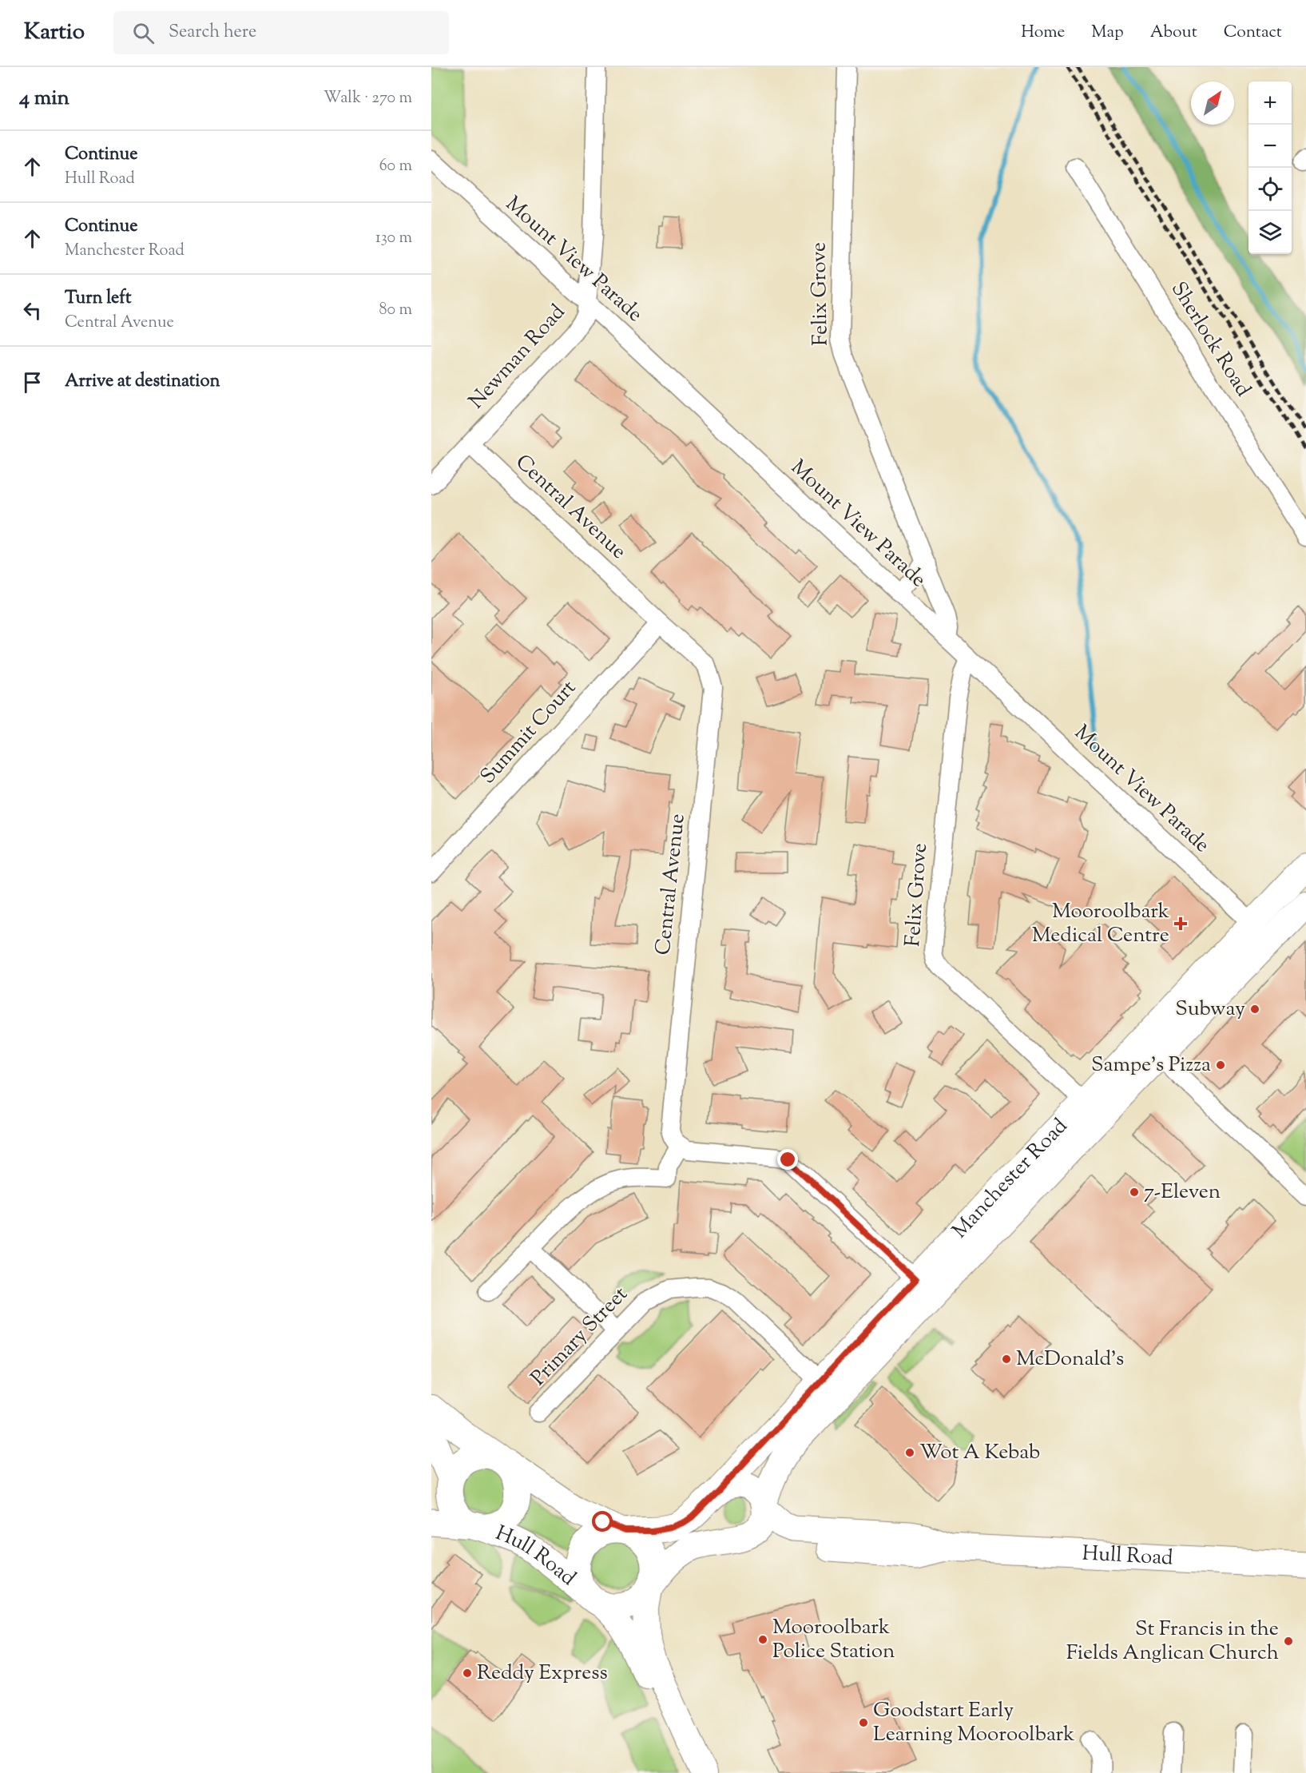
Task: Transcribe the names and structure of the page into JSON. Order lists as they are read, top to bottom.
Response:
{
  "streets": {
    "main road": ["Manchester Road", "Hull Road"],
    "street": [
      "Mount View Parade",
      "Felix Grove",
      "Sherlock Road",
      "Newman Road",
      "Central Avenue",
      "Summit Court",
      "Primary Street"
    ]
  },
  "crossings": [
    ["Mount View Parade", "Felix Grove"],
    ["Mount View Parade", "Newman Road"],
    ["Mount View Parade", "Manchester Road"],
    ["Felix Grove", "Manchester Road"],
    ["Newman Road", "Central Avenue"],
    ["Central Avenue", "Summit Court"],
    ["Manchester Road", "Primary Street"],
    ["Manchester Road", "Hull Road"]
  ],
  "places": {
    "health": ["Mooroolbark Medical Centre"],
    "other": [
      "Subway",
      "Sampe's Pizza",
      "7-Eleven",
      "McDonald's",
      "Wot A Kebab",
      "Mooroolbark Police Station",
      "St Francis in the Fields Anglican Church",
      "Reddy Express",
      "Goodstart Early Learning Mooroolbark"
    ]
  },
  "north": "top right",
  "page": {
    "header": "Kartio",
    "search": "Search here",
    "nav": [
      "Home",
      "Map",
      "About",
      "Contact"
    ],
    "heading": ["4 min", "Walk · 270 m"],
    "map_buttons": ["+", "−"],
    "list": [
      ["Continue", "Hull Road", "60 m"],
      ["Continue", "Manchester Road", "130 m"],
      ["Turn left", "Central Avenue", "80 m"],
      "Arrive at destination"
    ]
  }
}
